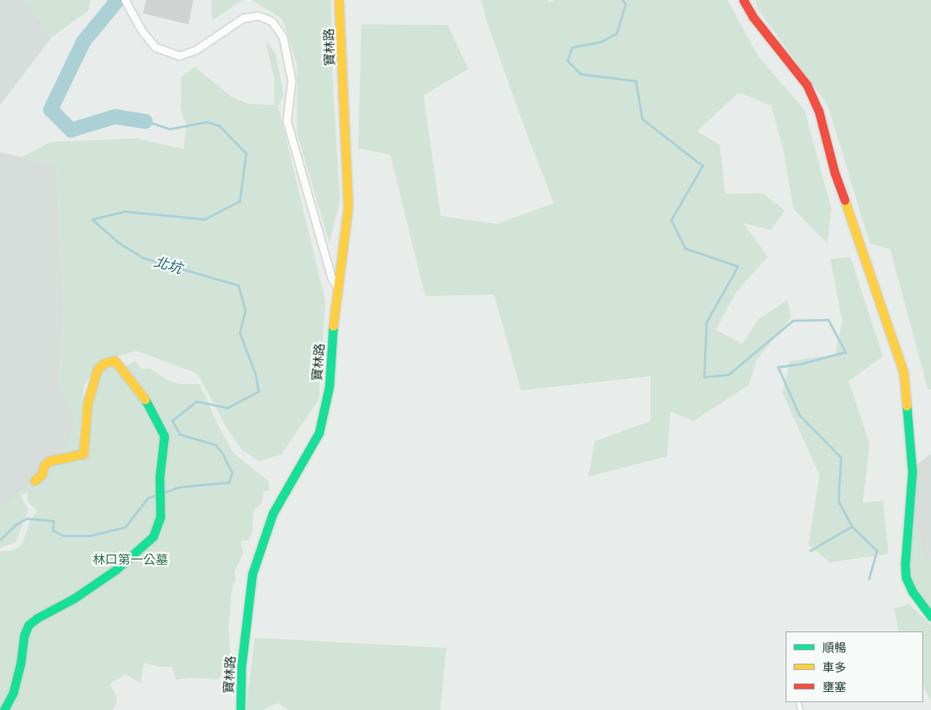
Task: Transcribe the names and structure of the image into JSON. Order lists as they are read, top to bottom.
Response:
{
  "streets": {
    "street": ["寶林路"]
  },
  "water": ["北坑"],
  "parks": ["林口第一公墓"],
  "legend": ["順暢", "車多", "壅塞"]
}
